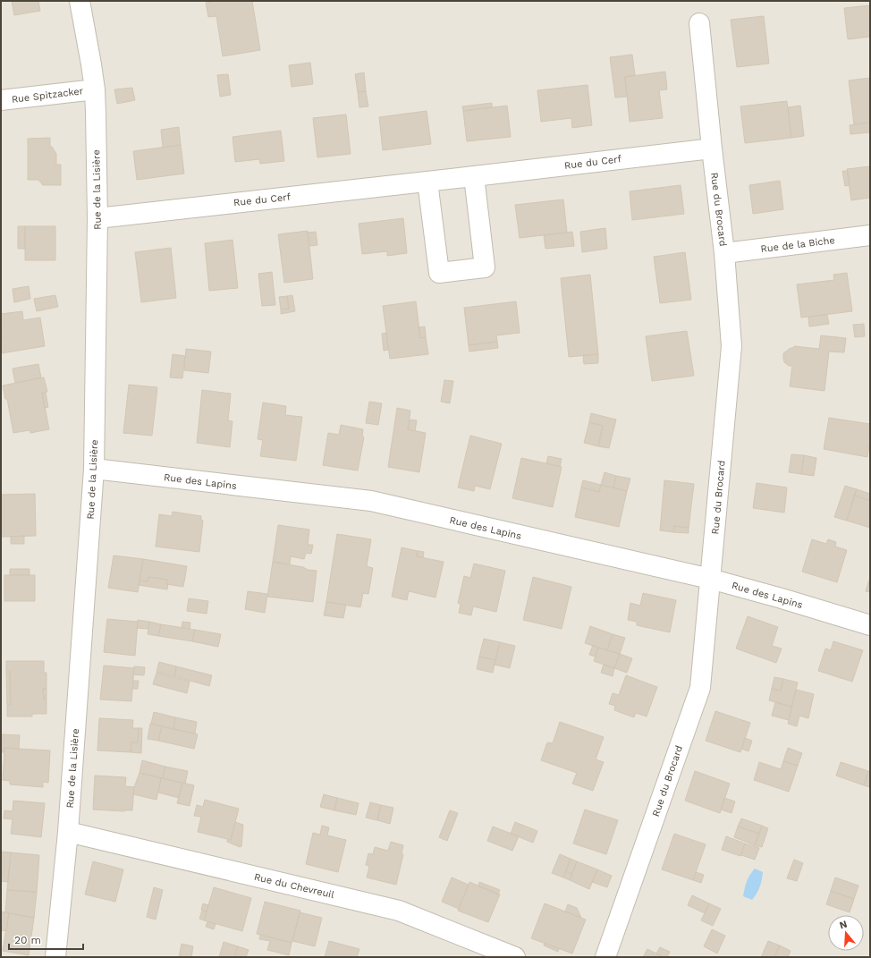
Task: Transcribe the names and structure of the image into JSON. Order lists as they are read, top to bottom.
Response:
{
  "streets": {
    "street": [
      "Rue Spitzacker",
      "Rue du Cerf",
      "Rue de la Lisière",
      "Rue du Brocard",
      "Rue de la Biche",
      "Rue des Lapins",
      "Rue du Chevreuil"
    ]
  },
  "crossings": [
    ["Rue Spitzacker", "Rue de la Lisière"],
    ["Rue du Cerf", "Rue de la Lisière"],
    ["Rue du Cerf", "Rue du Brocard"],
    ["Rue de la Lisière", "Rue des Lapins"],
    ["Rue de la Lisière", "Rue du Chevreuil"],
    ["Rue du Brocard", "Rue de la Biche"],
    ["Rue du Brocard", "Rue des Lapins"]
  ],
  "scale_bar": "20 m",
  "north": "top"
}
